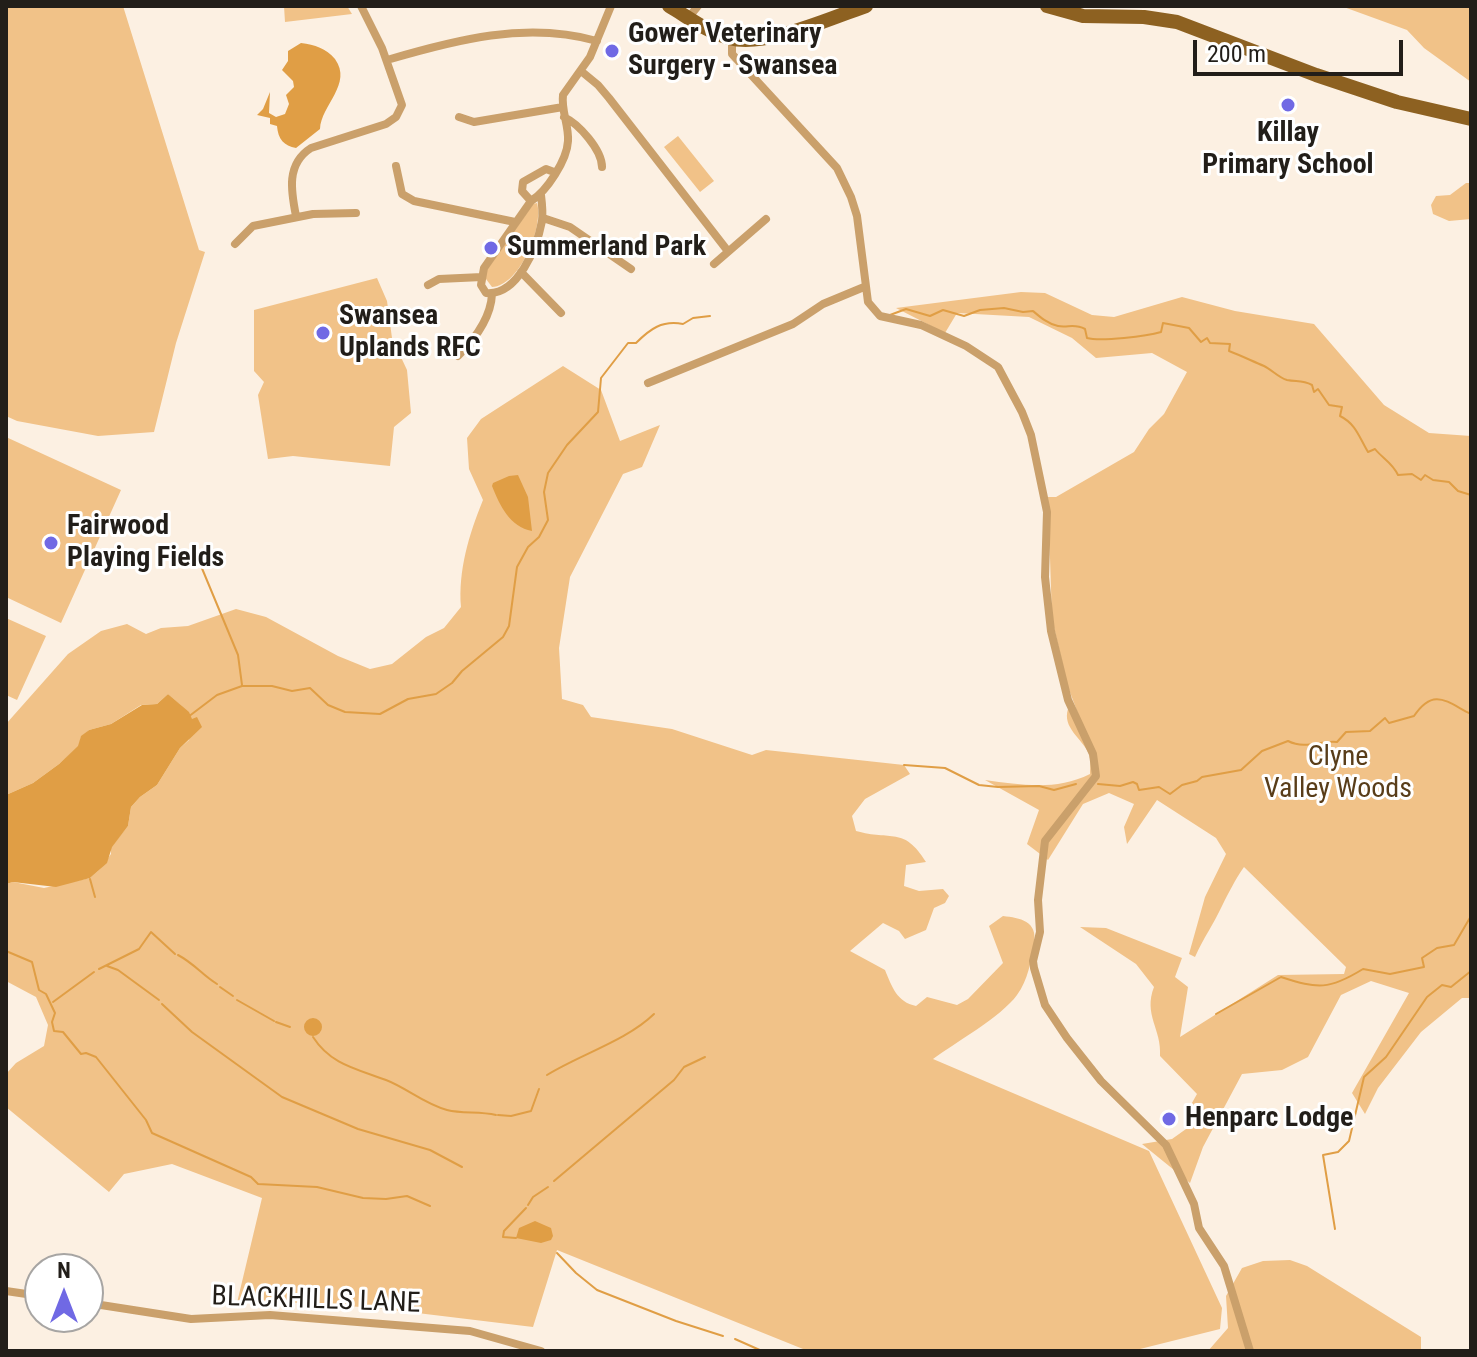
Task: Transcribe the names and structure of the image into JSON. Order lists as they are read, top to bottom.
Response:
{
  "streets": {
    "street": ["BLACKHILLS LANE"]
  },
  "parks": ["Clyne Valley Woods"],
  "places": [
    "Gower Veterinary Surgery - Swansea",
    "Killay Primary School",
    "Summerland Park",
    "Swansea Uplands RFC",
    "Fairwood Playing Fields",
    "Henparc Lodge"
  ],
  "scale_bar": "200 m",
  "north": "top"
}
